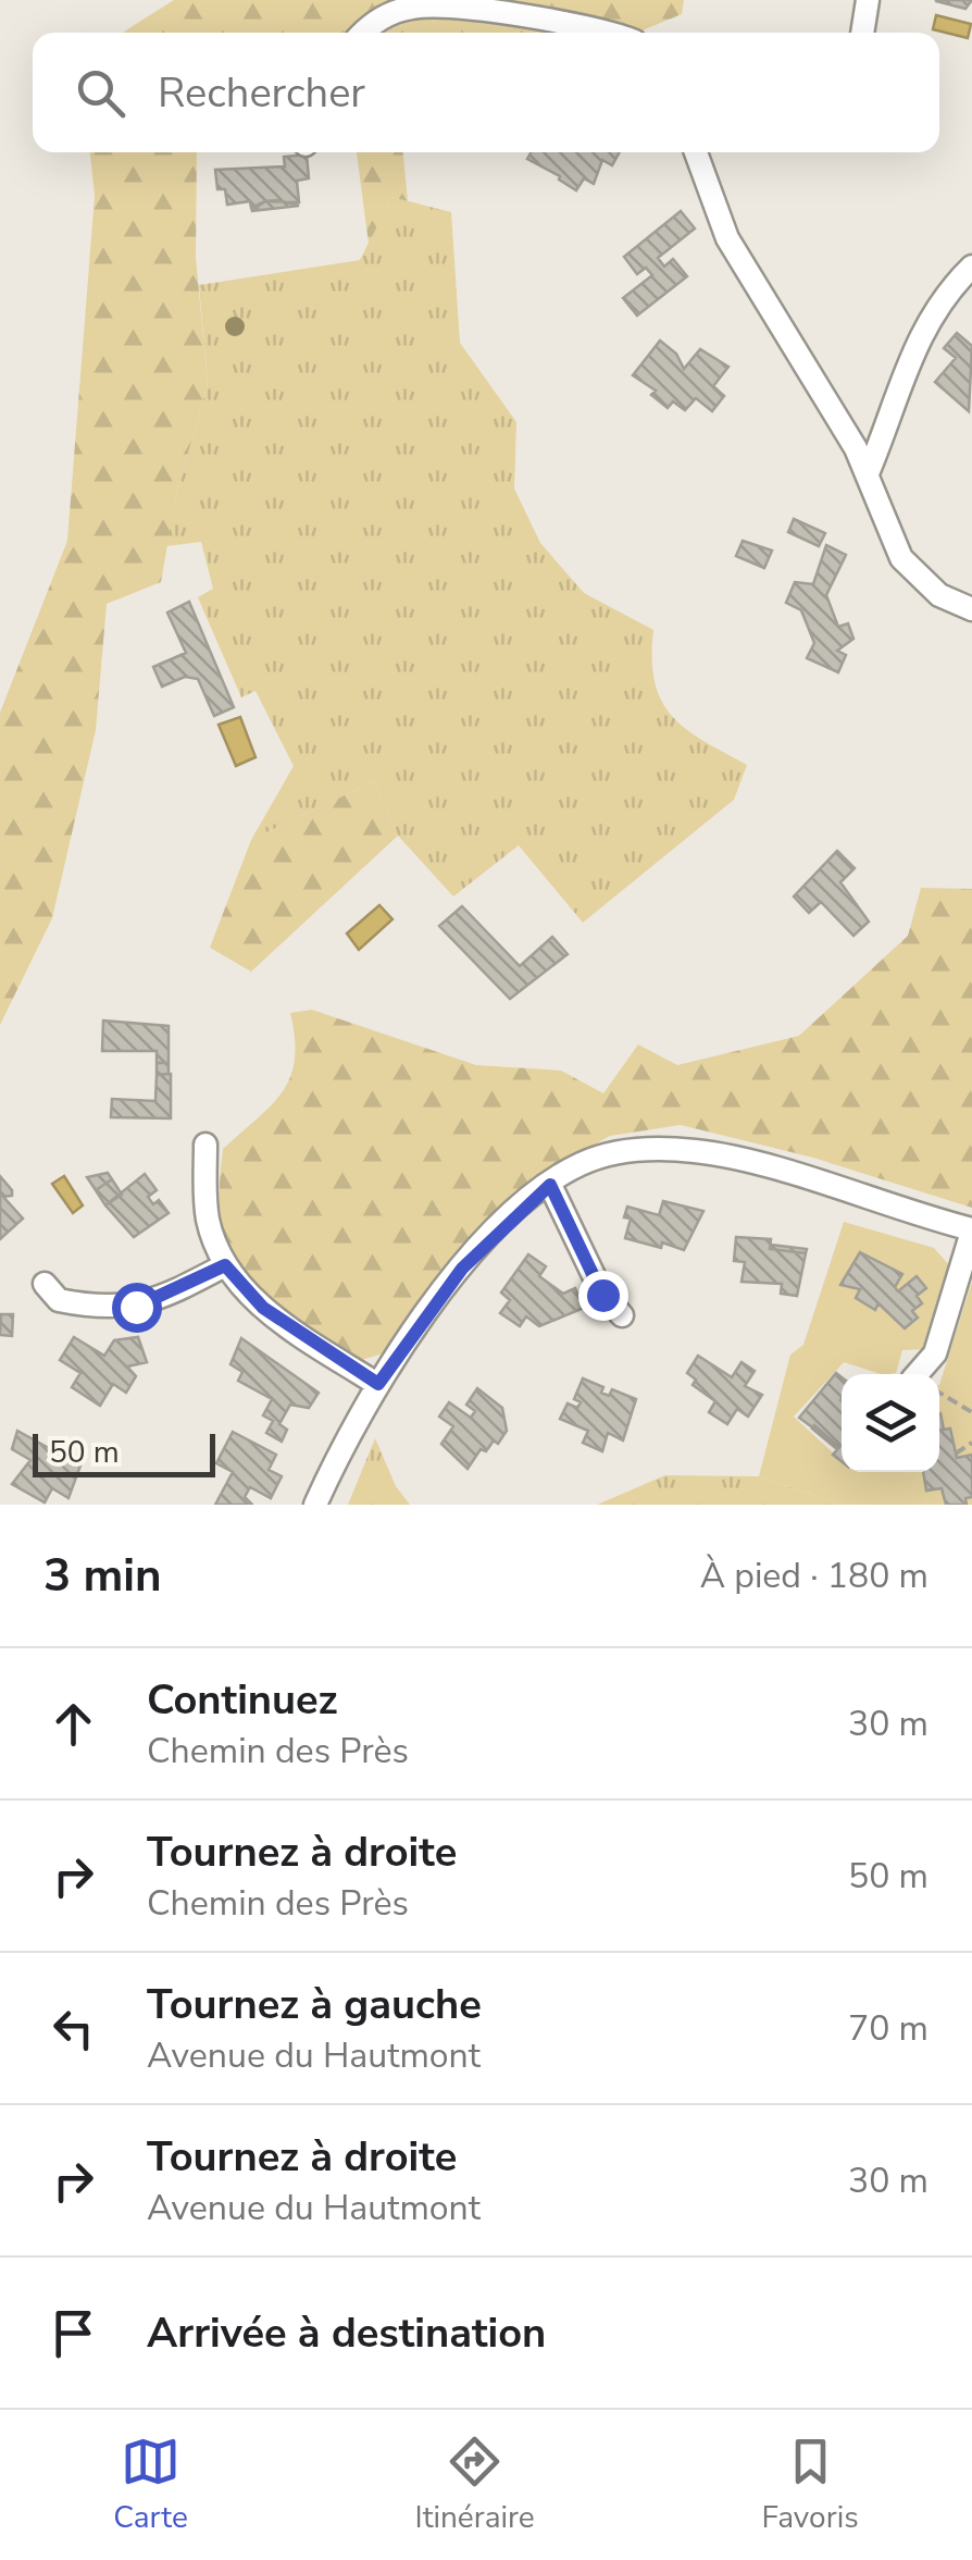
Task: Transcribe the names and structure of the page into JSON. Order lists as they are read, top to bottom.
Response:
{
  "scale_bar": "50 m",
  "page": {
    "search": "Rechercher",
    "scale": "50 m",
    "heading": ["3 min", "À pied · 180 m"],
    "list": [
      ["Continuez", "Chemin des Près", "30 m"],
      ["Tournez à droite", "Chemin des Près", "50 m"],
      ["Tournez à gauche", "Avenue du Hautmont", "70 m"],
      ["Tournez à droite", "Avenue du Hautmont", "30 m"],
      "Arrivée à destination"
    ],
    "nav": ["Carte", "Itinéraire", "Favoris"]
  }
}
